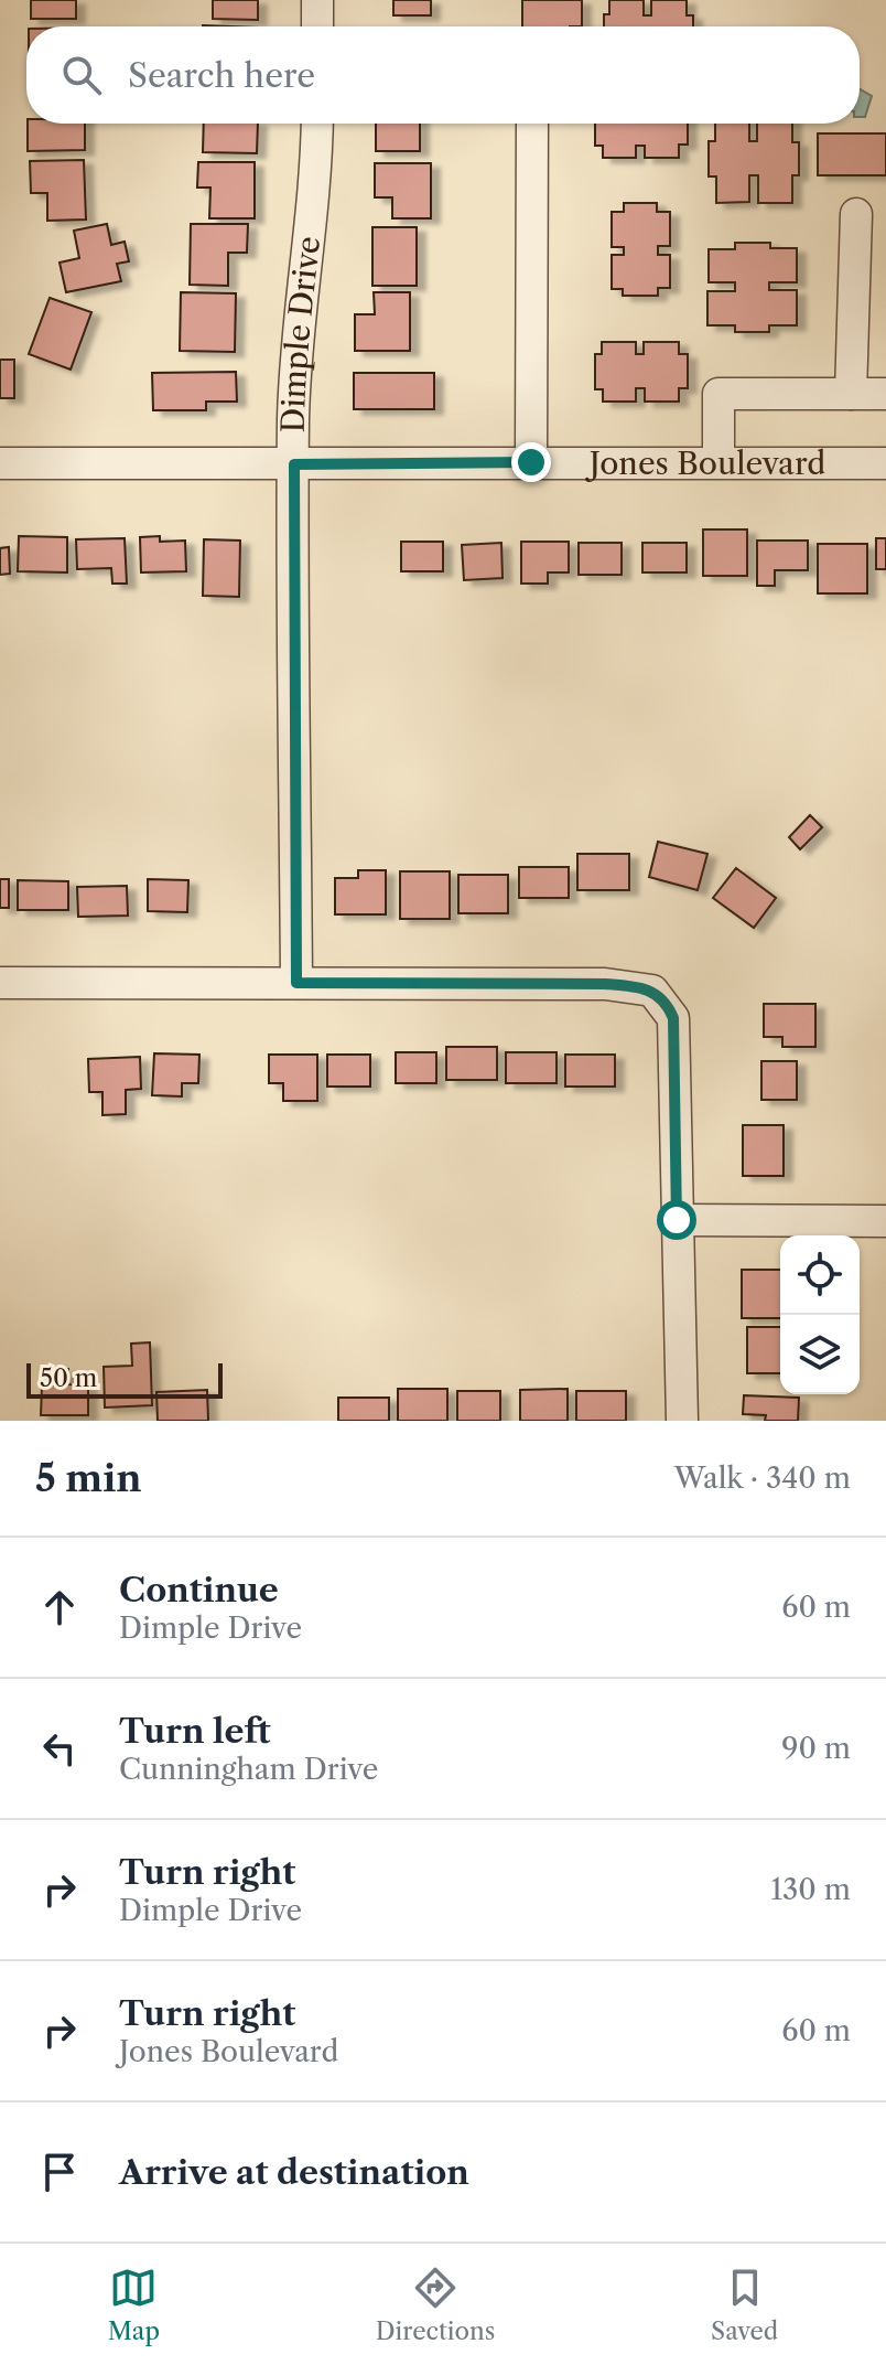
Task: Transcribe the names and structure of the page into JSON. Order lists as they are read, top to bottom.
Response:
{
  "streets": {
    "street": ["Dimple Drive", "Jones Boulevard"]
  },
  "crossings": [
    ["Dimple Drive", "Jones Boulevard"]
  ],
  "scale_bar": "50 m",
  "page": {
    "search": "Search here",
    "scale": "50 m",
    "heading": ["5 min", "Walk · 340 m"],
    "list": [
      ["Continue", "Dimple Drive", "60 m"],
      ["Turn left", "Cunningham Drive", "90 m"],
      ["Turn right", "Dimple Drive", "130 m"],
      ["Turn right", "Jones Boulevard", "60 m"],
      "Arrive at destination"
    ],
    "nav": ["Map", "Directions", "Saved"]
  }
}
